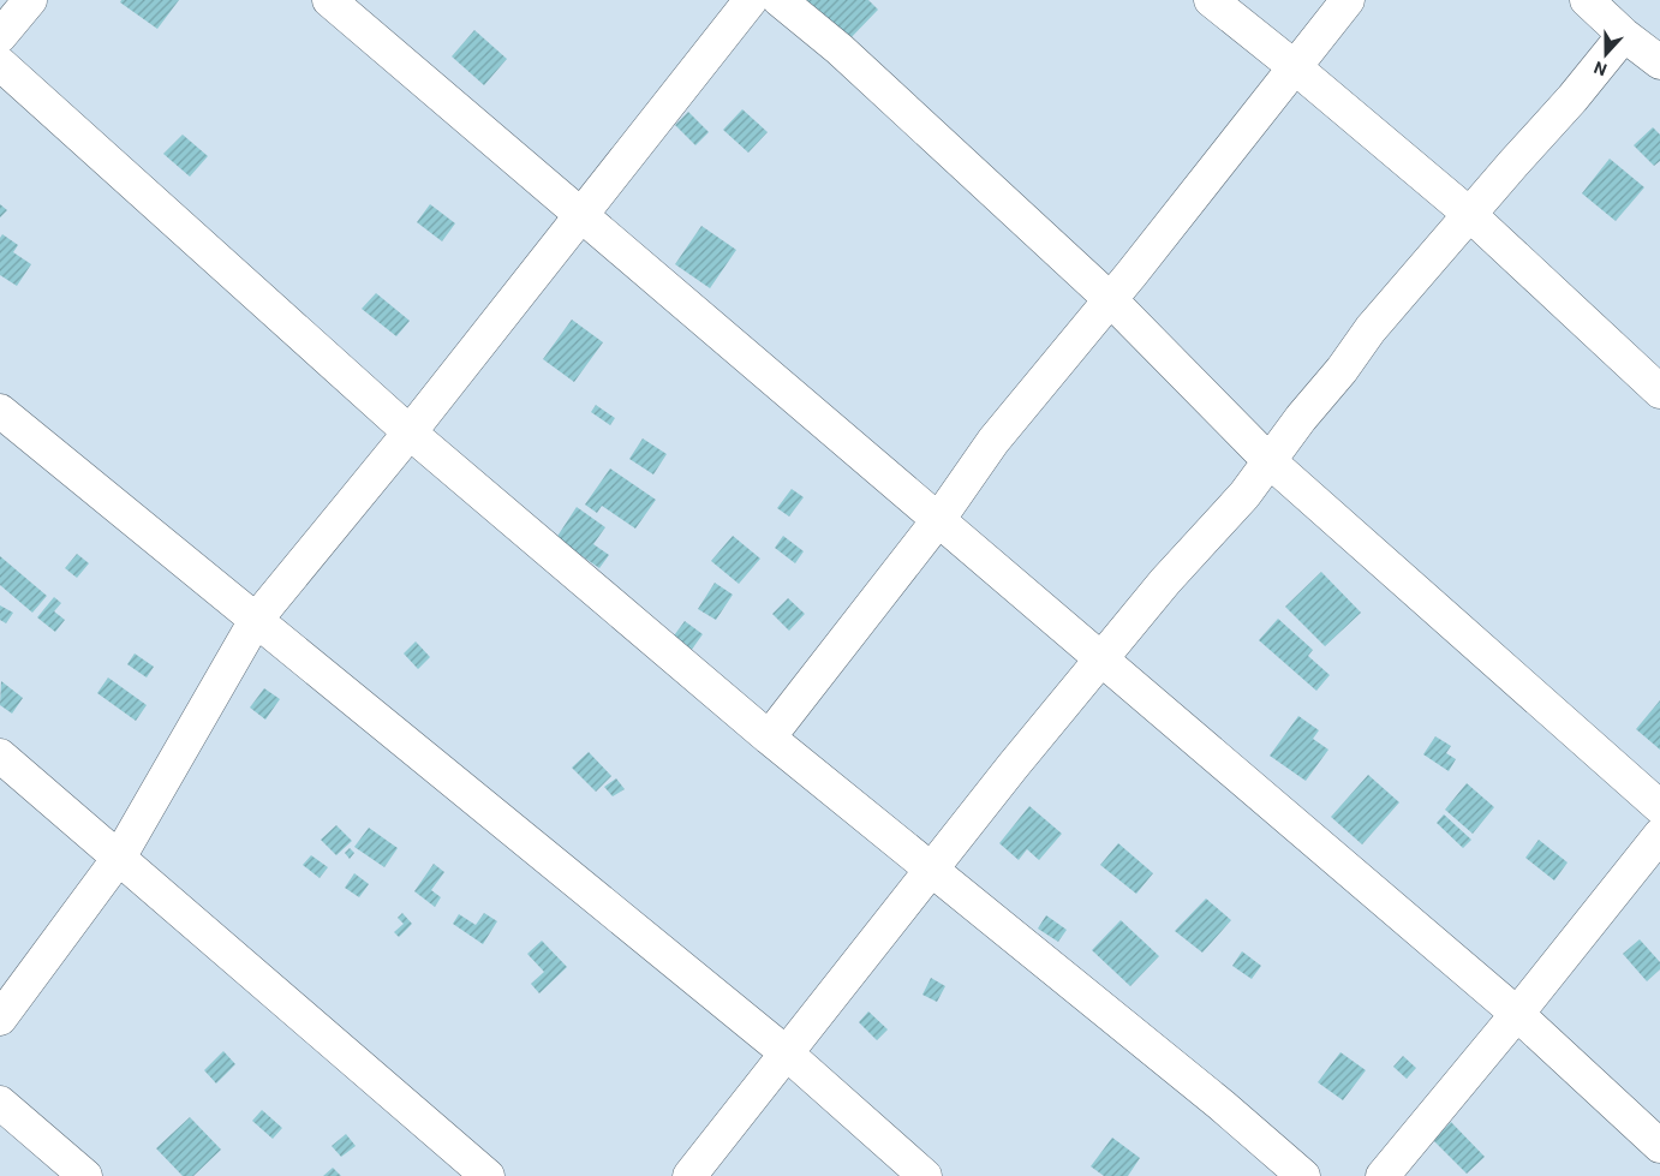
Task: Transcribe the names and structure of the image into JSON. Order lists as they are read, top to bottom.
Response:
{
  "north": "bottom"
}
